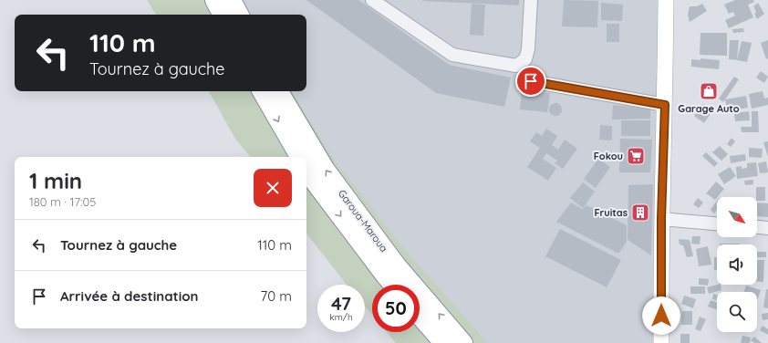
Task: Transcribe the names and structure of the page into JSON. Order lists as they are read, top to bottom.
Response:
{
  "streets": {
    "highway": ["Garoua-Maroua"]
  },
  "places": {
    "shop": ["Garage Auto"],
    "supermarket": ["Fokou"],
    "building": ["Fruitas"]
  },
  "north": "bottom right",
  "page": {
    "turn": ["110 m", "Tournez à gauche"],
    "heading": ["1 min", "180 m · 17:05"],
    "list": [
      {
        "name": "Tournez à gauche",
        "value": "110 m"
      },
      {
        "name": "Arrivée à destination",
        "value": "70 m"
      }
    ],
    "speed": "47 km/h",
    "limit": "50"
  }
}
